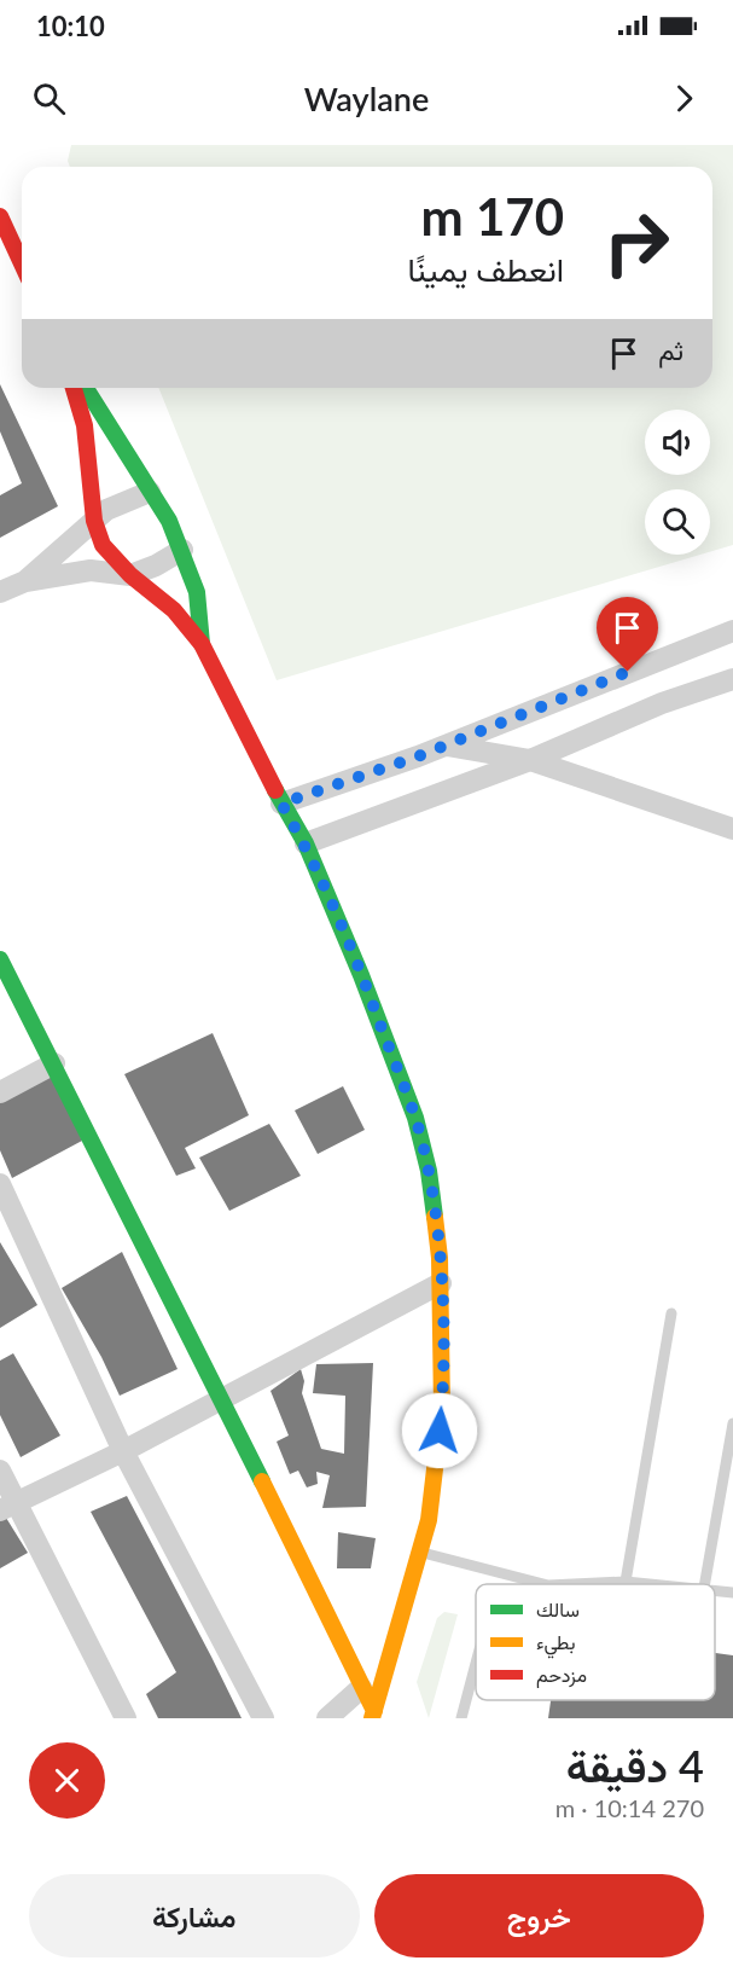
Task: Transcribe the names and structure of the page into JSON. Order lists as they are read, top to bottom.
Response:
{
  "legend": ["سالك", "بطيء", "مزدحم"],
  "page": {
    "status": "10:10",
    "header": "Waylane",
    "turn": ["170 m", "انعطف يمينًا"],
    "then": "ثم",
    "heading": ["4 دقيقة", "270 m · 10:14"],
    "buttons": ["خروج", "مشاركة"]
  }
}
